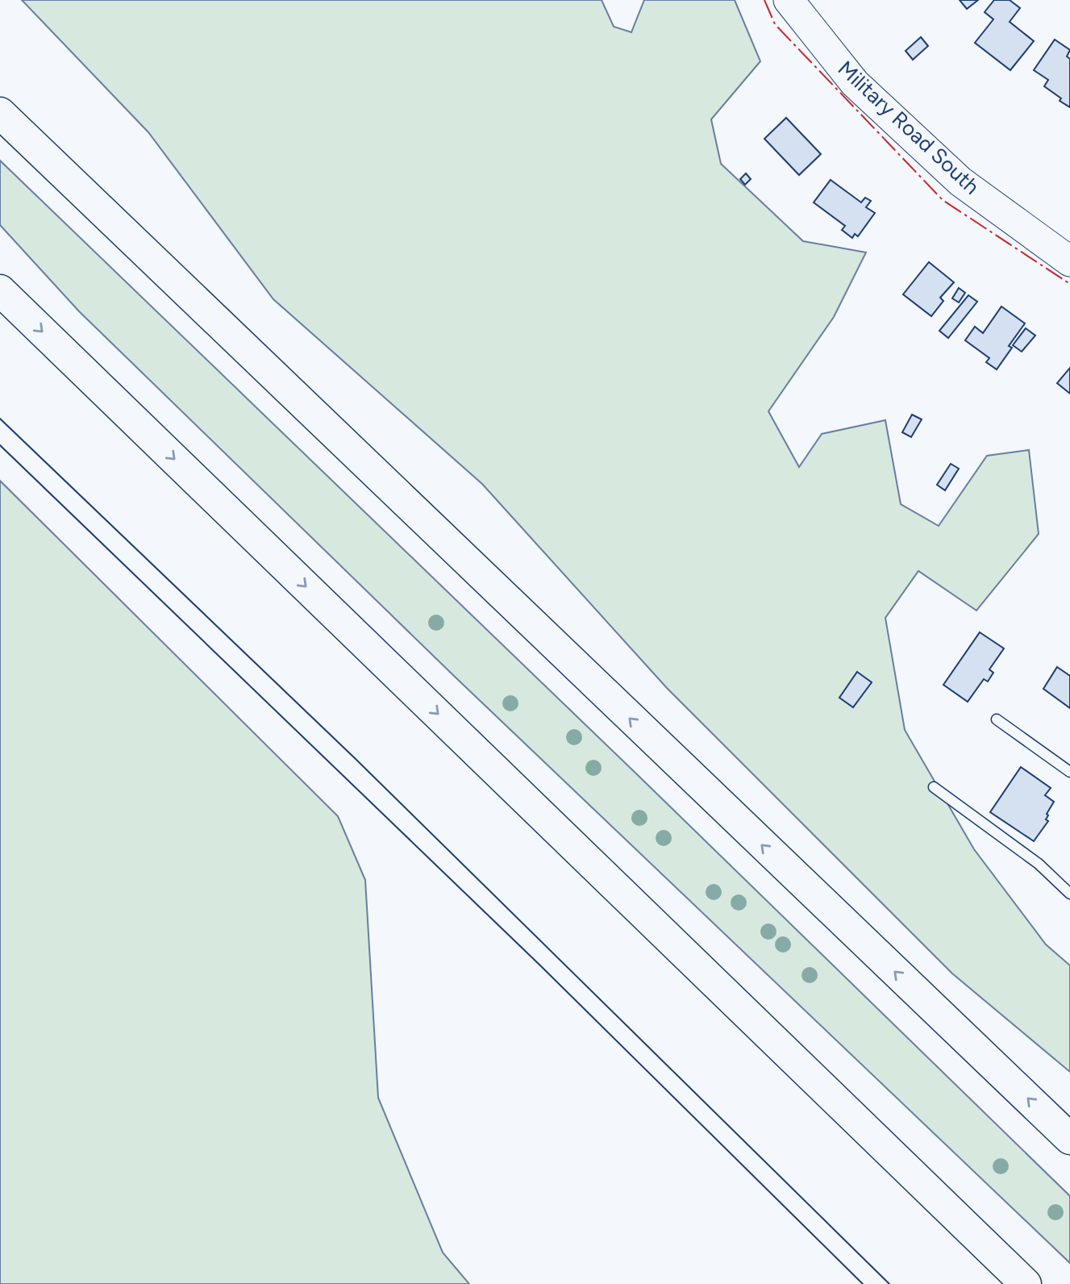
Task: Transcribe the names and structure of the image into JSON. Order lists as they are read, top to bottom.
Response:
{
  "streets": {
    "main road": ["Military Road South"]
  }
}
